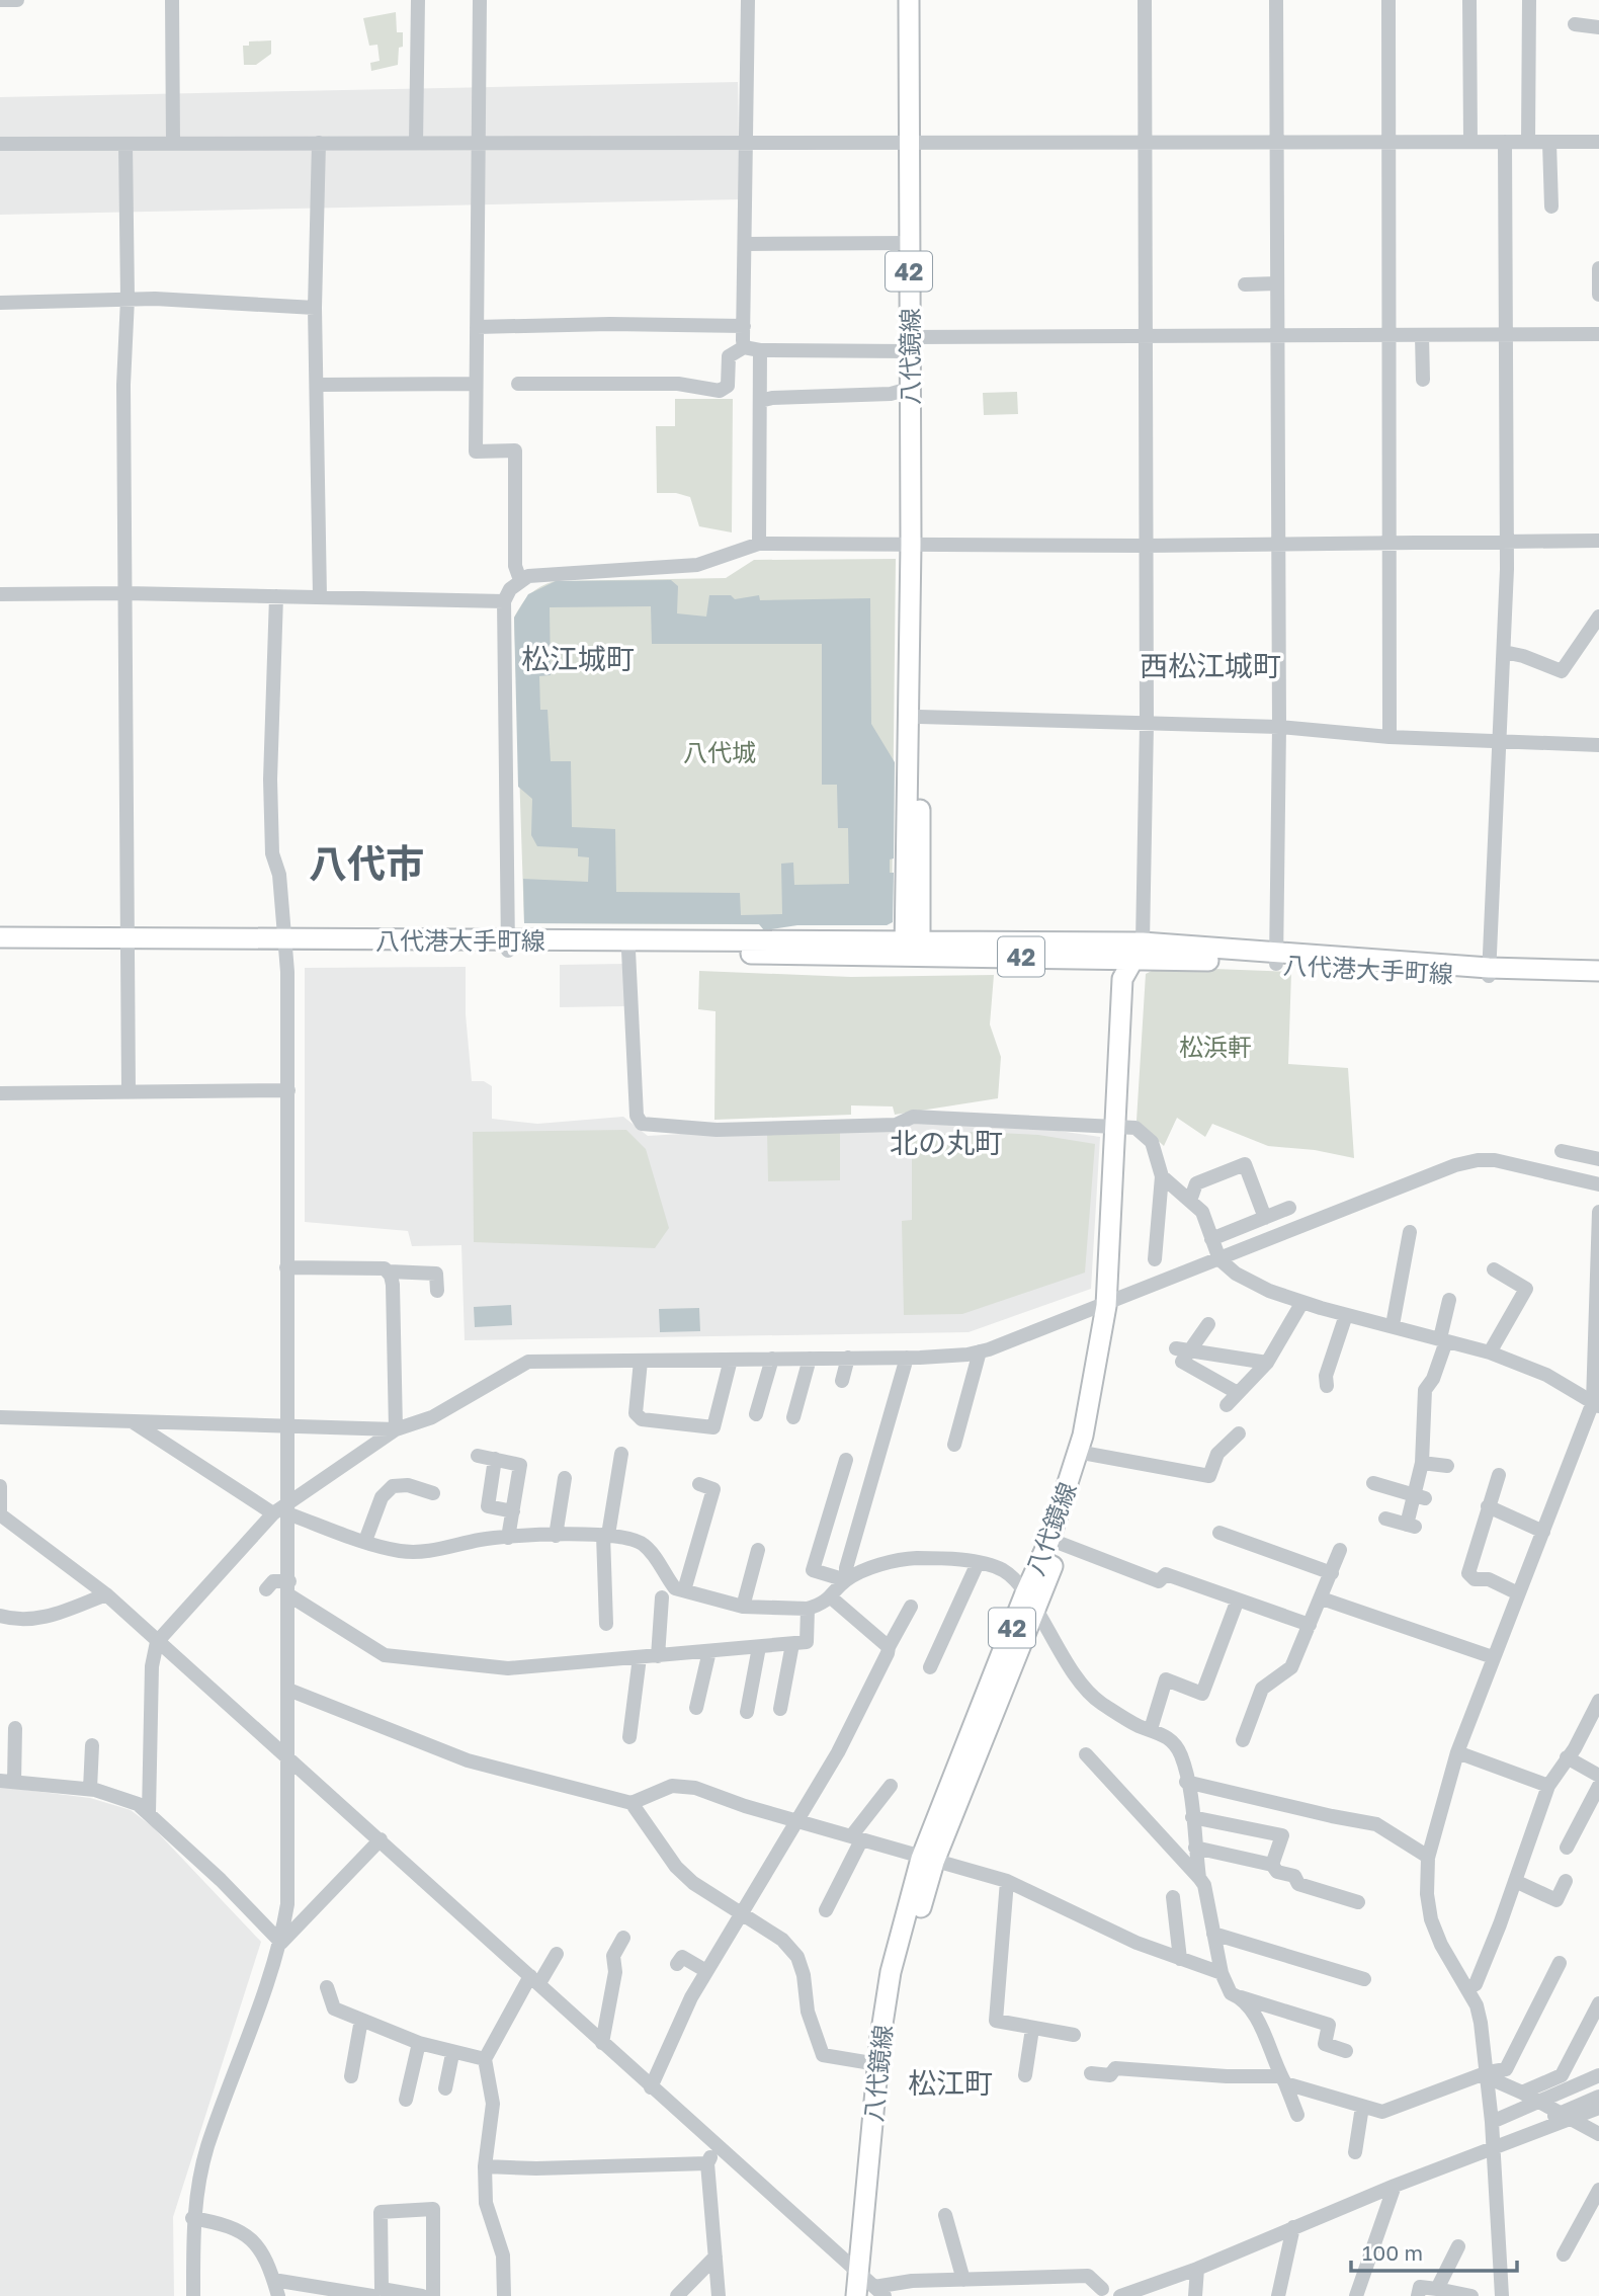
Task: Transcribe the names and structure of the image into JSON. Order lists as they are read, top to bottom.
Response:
{
  "streets": {
    "main road": ["42", "八代鏡線", "八代港大手町線"]
  },
  "crossings": [
    ["42", "八代鏡線"],
    ["42", "八代港大手町線"],
    ["八代鏡線", "八代港大手町線"]
  ],
  "districts": [
    "松江城町",
    "西松江城町",
    "八代市",
    "北の丸町",
    "松江町"
  ],
  "parks": ["八代城", "松浜軒"],
  "scale_bar": "100 m"
}
